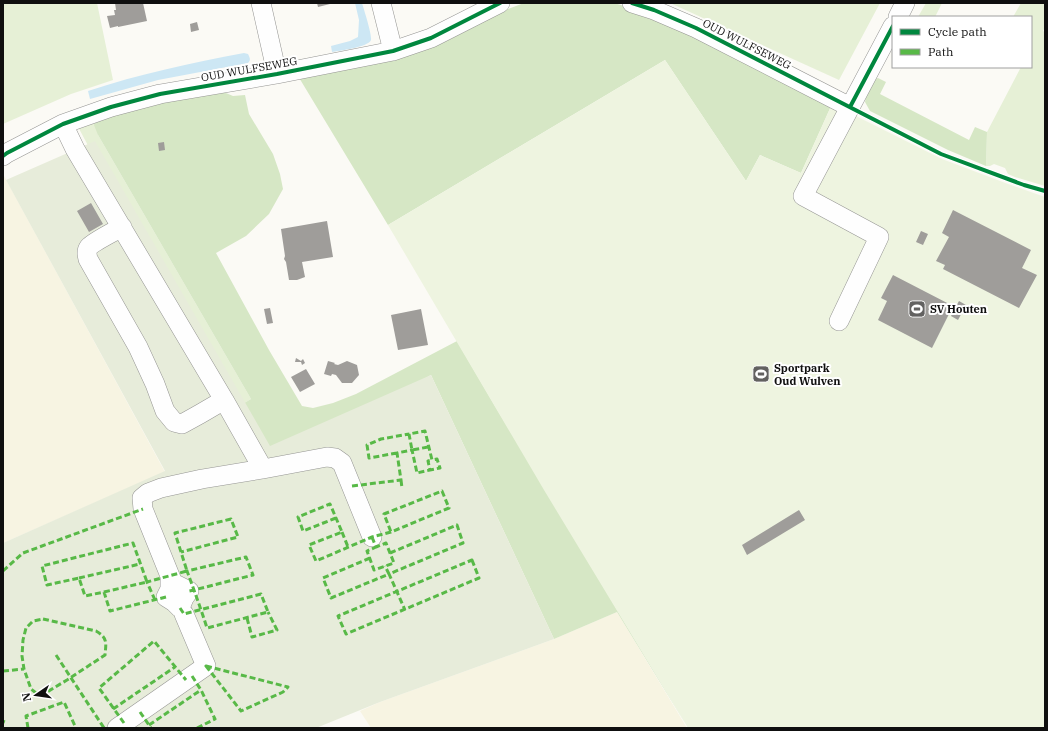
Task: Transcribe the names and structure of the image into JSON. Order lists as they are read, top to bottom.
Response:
{
  "streets": {
    "street": ["OUD WULFSEWEG"]
  },
  "places": {
    "sports": ["SV Houten", "Sportpark Oud Wulven"]
  },
  "legend": ["Cycle path", "Path"],
  "north": "left"
}
